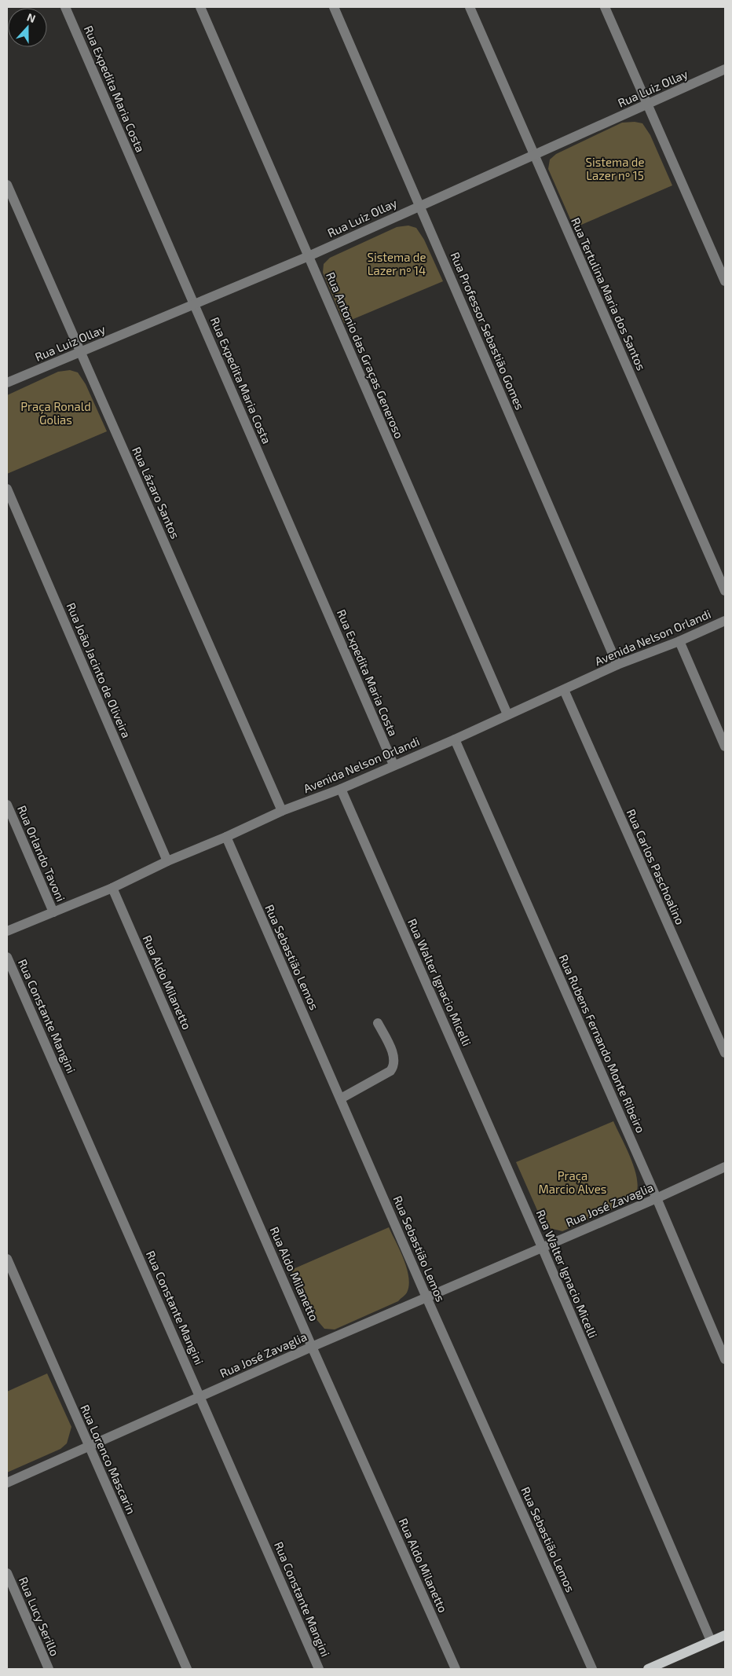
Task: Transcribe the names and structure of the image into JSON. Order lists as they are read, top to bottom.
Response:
{
  "streets": {
    "street": [
      "Rua Luiz Ollay",
      "Rua Expedita Maria Costa",
      "Rua Tertulina Maria dos Santos",
      "Rua Professor Sebastião Gomes",
      "Rua Antonio das Graças Generoso",
      "Rua Lázaro Santos",
      "Avenida Nelson Orlandi",
      "Rua João Jacinto de Oliveira",
      "Rua Orlando Tavoni",
      "Rua Carlos Paschoalino",
      "Rua Sebastião Lemos",
      "Rua Aldo Milanetto",
      "Rua Walter Ignacio Micelli",
      "Rua Constante Mangini",
      "Rua Rubens Fernando Monte Ribeiro",
      "Rua José Zavaglia",
      "Rua Lorenco Mascarin",
      "Rua Lucy Serillo"
    ]
  },
  "crossings": [
    ["Rua Luiz Ollay", "Rua Expedita Maria Costa"],
    ["Rua Luiz Ollay", "Rua Tertulina Maria dos Santos"],
    ["Rua Luiz Ollay", "Rua Professor Sebastião Gomes"],
    ["Rua Luiz Ollay", "Rua Antonio das Graças Generoso"],
    ["Rua Luiz Ollay", "Rua Lázaro Santos"],
    ["Rua Expedita Maria Costa", "Avenida Nelson Orlandi"],
    ["Rua Professor Sebastião Gomes", "Avenida Nelson Orlandi"],
    ["Rua Antonio das Graças Generoso", "Avenida Nelson Orlandi"],
    ["Rua Lázaro Santos", "Avenida Nelson Orlandi"],
    ["Avenida Nelson Orlandi", "Rua João Jacinto de Oliveira"],
    ["Avenida Nelson Orlandi", "Rua Orlando Tavoni"],
    ["Avenida Nelson Orlandi", "Rua Carlos Paschoalino"],
    ["Avenida Nelson Orlandi", "Rua Sebastião Lemos"],
    ["Avenida Nelson Orlandi", "Rua Aldo Milanetto"],
    ["Avenida Nelson Orlandi", "Rua Walter Ignacio Micelli"],
    ["Avenida Nelson Orlandi", "Rua Rubens Fernando Monte Ribeiro"],
    ["Rua Sebastião Lemos", "Rua José Zavaglia"],
    ["Rua Aldo Milanetto", "Rua José Zavaglia"],
    ["Rua Walter Ignacio Micelli", "Rua José Zavaglia"],
    ["Rua Constante Mangini", "Rua José Zavaglia"],
    ["Rua Rubens Fernando Monte Ribeiro", "Rua José Zavaglia"],
    ["Rua José Zavaglia", "Rua Lorenco Mascarin"]
  ],
  "parks": [
    "Sistema de Lazer nº 15",
    "Sistema de Lazer nº 14",
    "Praça Ronald Golias",
    "Praça Marcio Alves"
  ],
  "north": "top"
}
